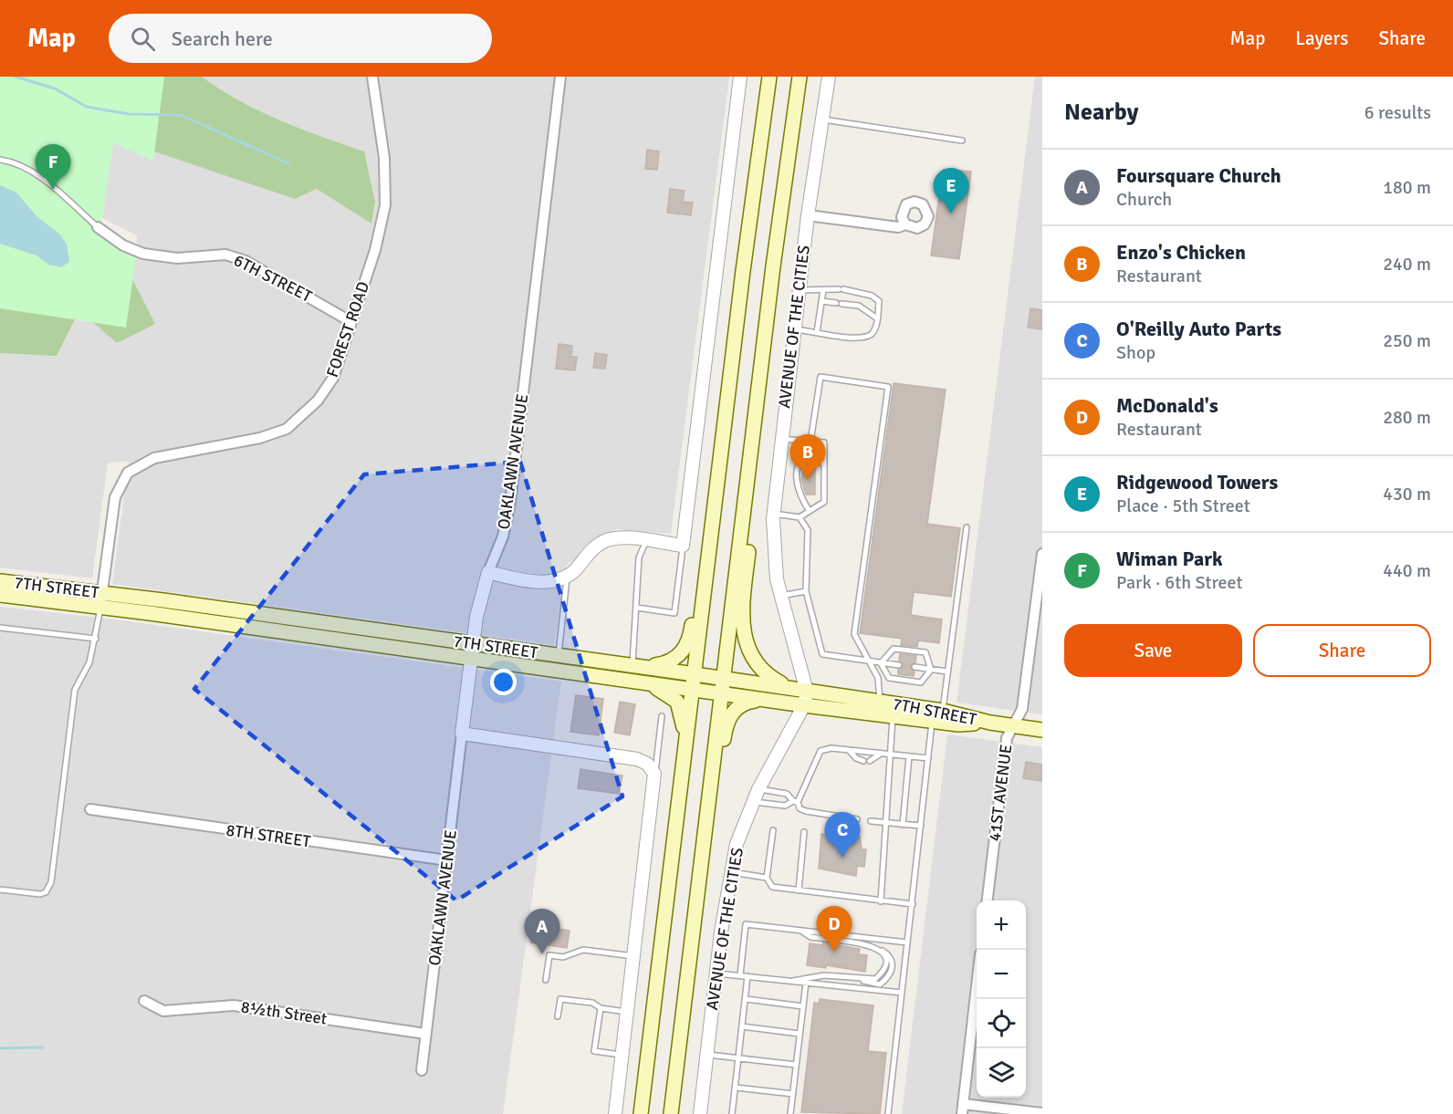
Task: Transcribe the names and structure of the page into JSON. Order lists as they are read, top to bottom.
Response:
{
  "streets": {
    "main road": ["AVENUE OF THE CITIES", "7TH STREET"],
    "street": [
      "6TH STREET",
      "FOREST ROAD",
      "OAKLAWN AVENUE",
      "41ST AVENUE",
      "8TH STREET",
      "8½th Street"
    ]
  },
  "crossings": [
    ["6TH STREET", "FOREST ROAD"],
    ["AVENUE OF THE CITIES", "7TH STREET"],
    ["FOREST ROAD", "7TH STREET"],
    ["OAKLAWN AVENUE", "7TH STREET"],
    ["OAKLAWN AVENUE", "8TH STREET"],
    ["OAKLAWN AVENUE", "8½th Street"],
    ["7TH STREET", "41ST AVENUE"]
  ],
  "page": {
    "header": "Map",
    "search": "Search here",
    "nav": ["Map", "Layers", "Share"],
    "heading": ["Nearby", "6 results"],
    "pins": [
      "F",
      "E",
      "B",
      "C",
      "D",
      "A"
    ],
    "list": [
      {
        "mark": "A",
        "name": "Foursquare Church",
        "note": "Church",
        "value": "180 m"
      },
      {
        "mark": "B",
        "name": "Enzo's Chicken",
        "note": "Restaurant",
        "value": "240 m"
      },
      {
        "mark": "C",
        "name": "O'Reilly Auto Parts",
        "note": "Shop",
        "value": "250 m"
      },
      {
        "mark": "D",
        "name": "McDonald's",
        "note": "Restaurant",
        "value": "280 m"
      },
      {
        "mark": "E",
        "name": "Ridgewood Towers",
        "note": "Place · 5th Street",
        "value": "430 m"
      },
      {
        "mark": "F",
        "name": "Wiman Park",
        "note": "Park · 6th Street",
        "value": "440 m"
      }
    ],
    "buttons": ["Save", "Share"],
    "map_buttons": ["+", "−"]
  }
}
